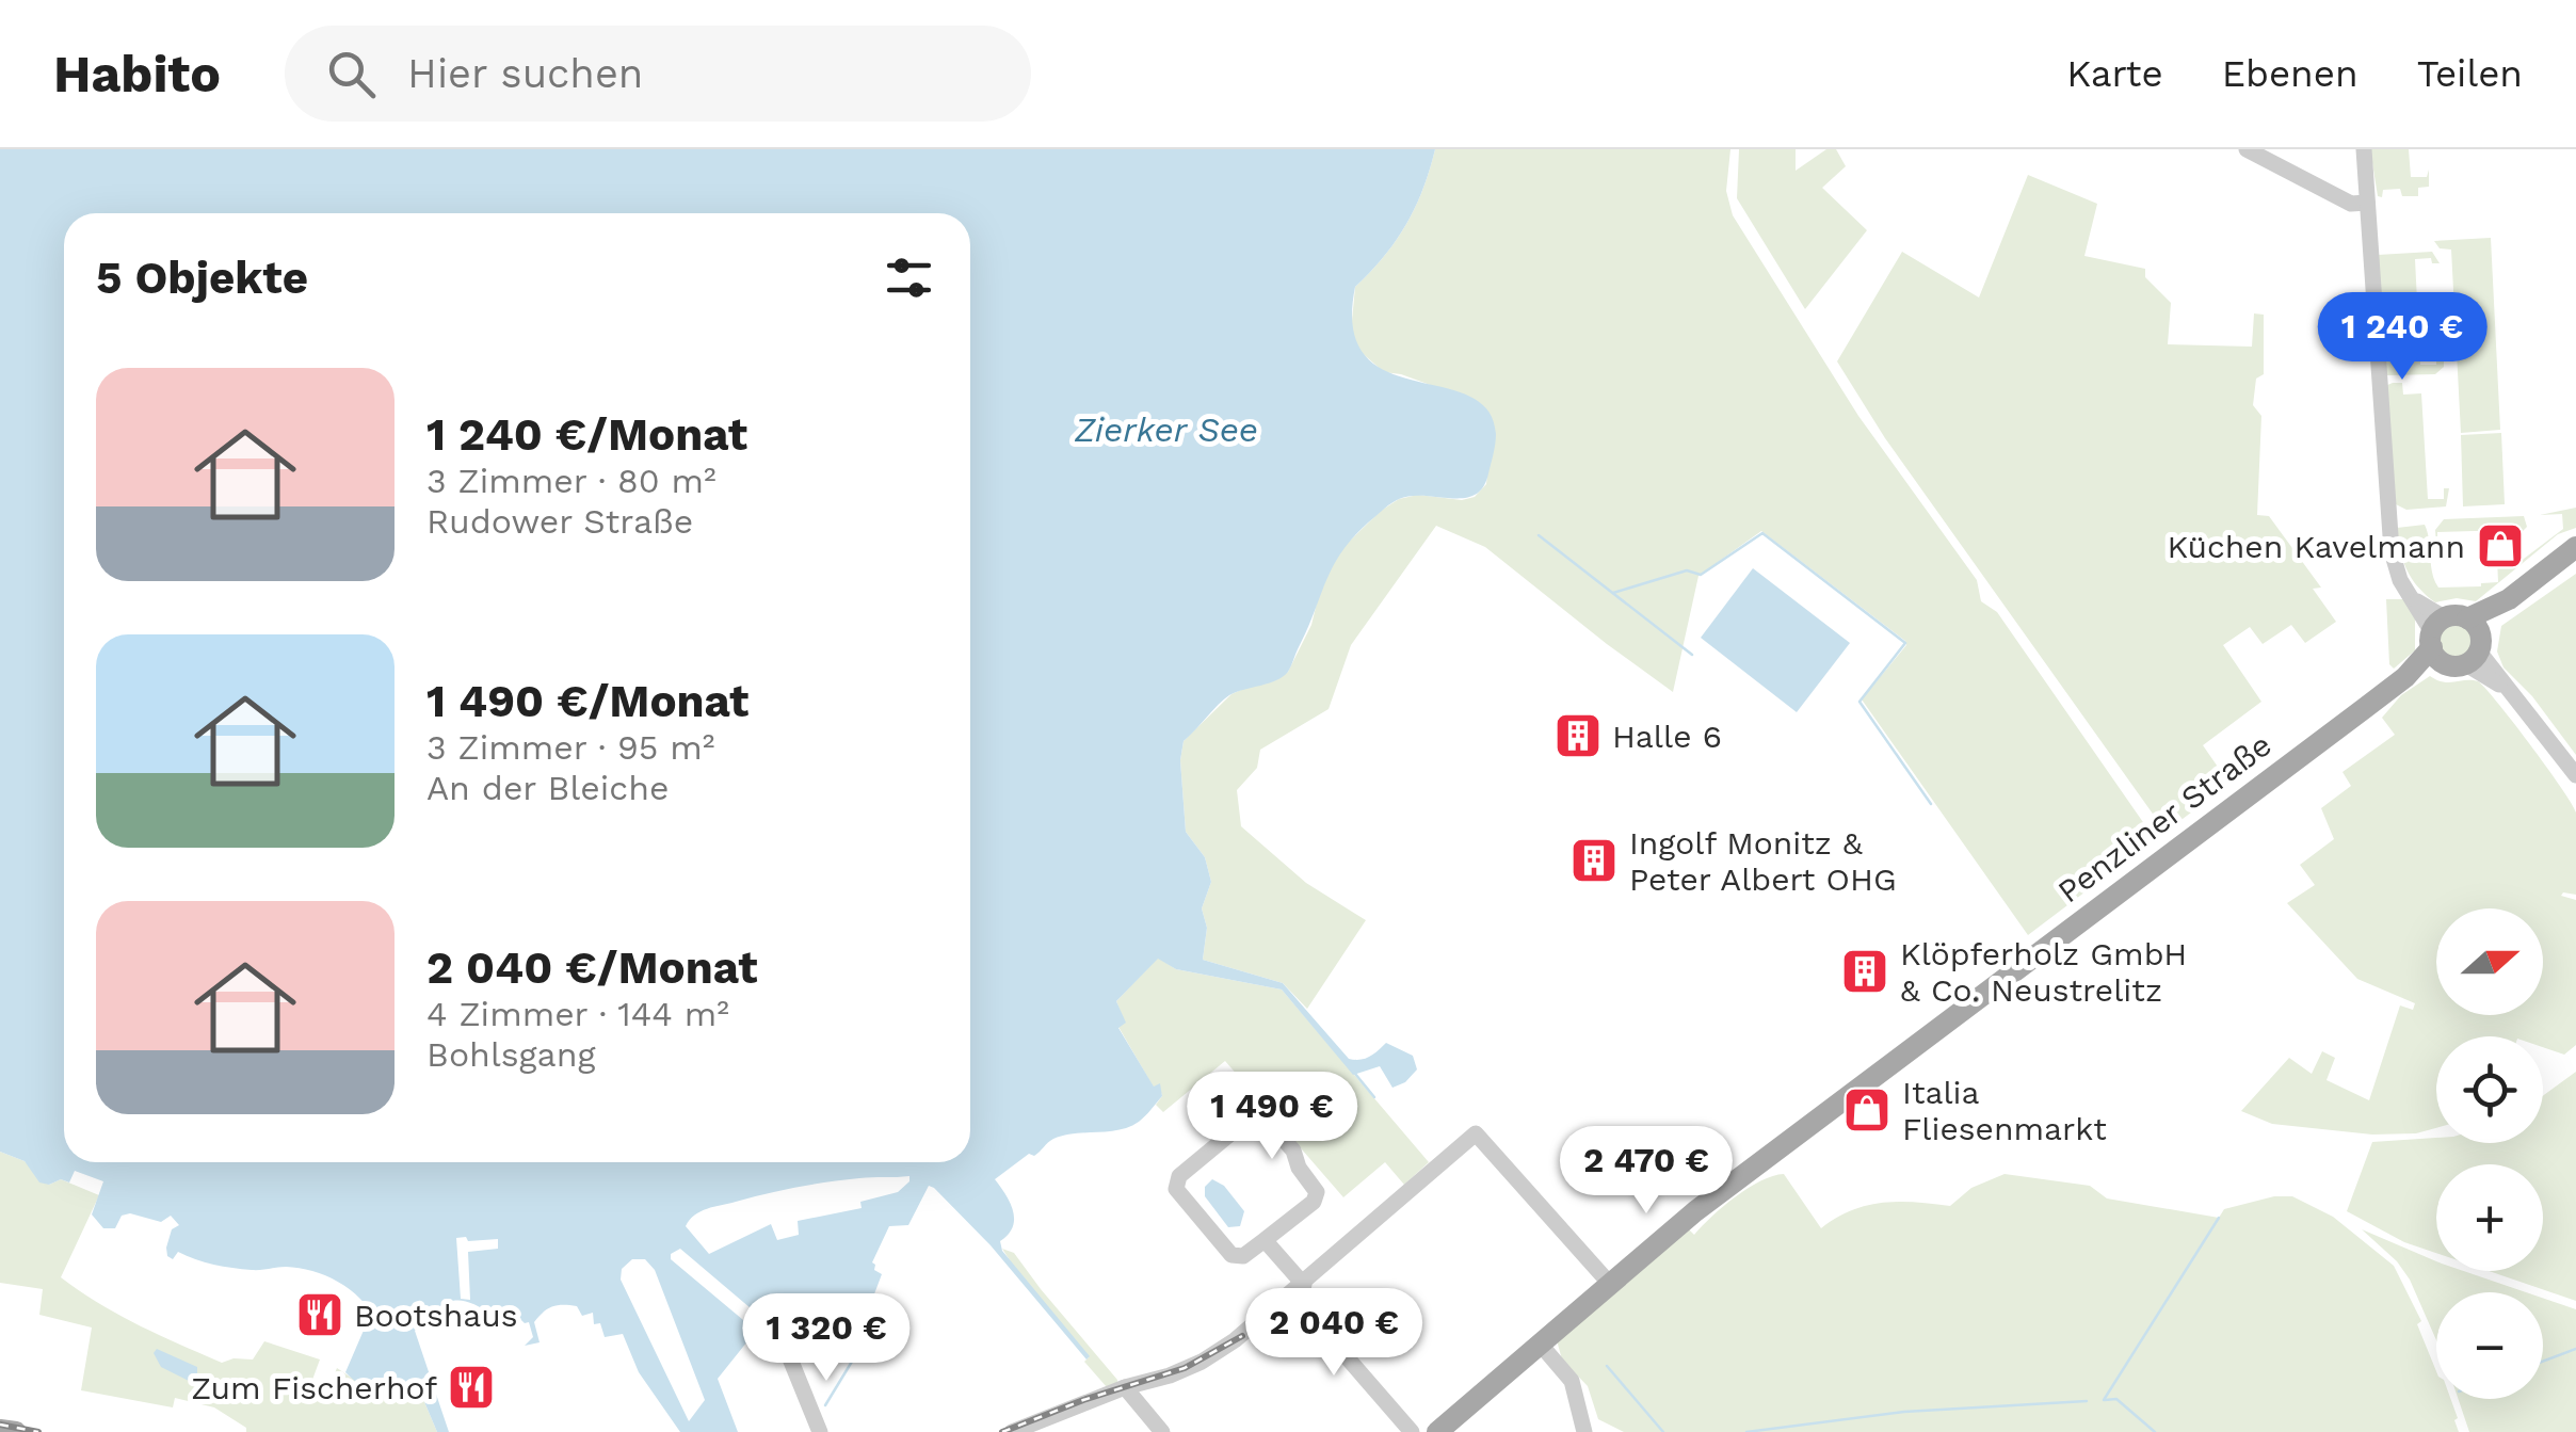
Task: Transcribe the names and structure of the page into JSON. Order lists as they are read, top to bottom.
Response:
{
  "streets": {
    "main road": ["Penzliner Straße"]
  },
  "water": ["Zierker See"],
  "places": {
    "shop": ["Küchen Kavelmann", "Italia Fliesenmarkt"],
    "building": ["Halle 6", "Ingolf Monitz & Peter Albert OHG", "Klöpferholz GmbH & Co. Neustrelitz"],
    "restaurant": ["Bootshaus", "Zum Fischerhof"]
  },
  "north": "right",
  "page": {
    "header": "Habito",
    "search": "Hier suchen",
    "nav": ["Karte", "Ebenen", "Teilen"],
    "heading": "5 Objekte",
    "price": [
      "1 240 €",
      "1 490 €",
      "2 470 €",
      "2 040 €",
      "1 320 €"
    ],
    "list": [
      {
        "name": "1 240 €/Monat",
        "note": "3 Zimmer · 80 m² · Rudower Straße"
      },
      {
        "name": "1 490 €/Monat",
        "note": "3 Zimmer · 95 m² · An der Bleiche"
      },
      {
        "name": "2 040 €/Monat",
        "note": "4 Zimmer · 144 m² · Bohlsgang"
      }
    ],
    "map_buttons": ["+", "−"]
  }
}
